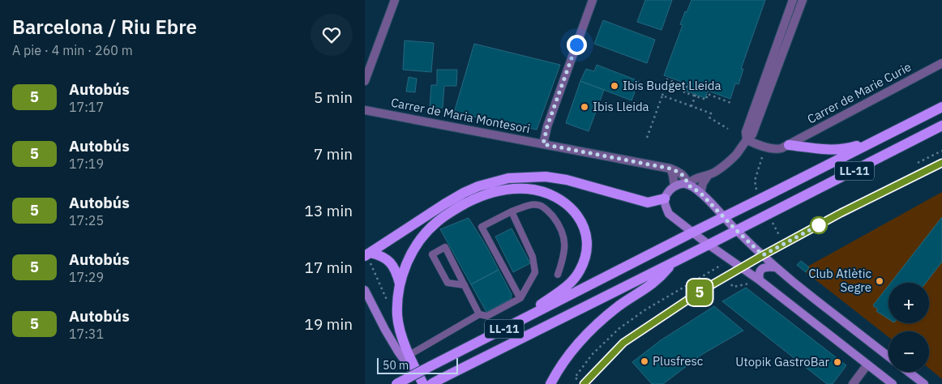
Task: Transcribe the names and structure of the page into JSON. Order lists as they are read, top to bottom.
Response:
{
  "streets": {
    "main road": ["LL-11"],
    "street": ["Carrer de Marie Curie", "Carrer de Maria Montesori"]
  },
  "places": [
    "Ibis Budget Lleida",
    "Ibis Lleida",
    "Club Atlètic Segre",
    "Plusfresc",
    "Utopik GastroBar"
  ],
  "lines": ["bus line 5"],
  "scale_bar": "50 m",
  "page": {
    "heading": ["Barcelona / Riu Ebre", "A pie · 4 min · 260 m"],
    "on_map": "5",
    "list": [
      {
        "mark": "5",
        "name": "Autobús",
        "note": "17:17",
        "value": "5 min"
      },
      {
        "mark": "5",
        "name": "Autobús",
        "note": "17:19",
        "value": "7 min"
      },
      {
        "mark": "5",
        "name": "Autobús",
        "note": "17:25",
        "value": "13 min"
      },
      {
        "mark": "5",
        "name": "Autobús",
        "note": "17:29",
        "value": "17 min"
      },
      {
        "mark": "5",
        "name": "Autobús",
        "note": "17:31",
        "value": "19 min"
      }
    ],
    "map_buttons": ["+", "−"],
    "scale": "50 m"
  }
}
